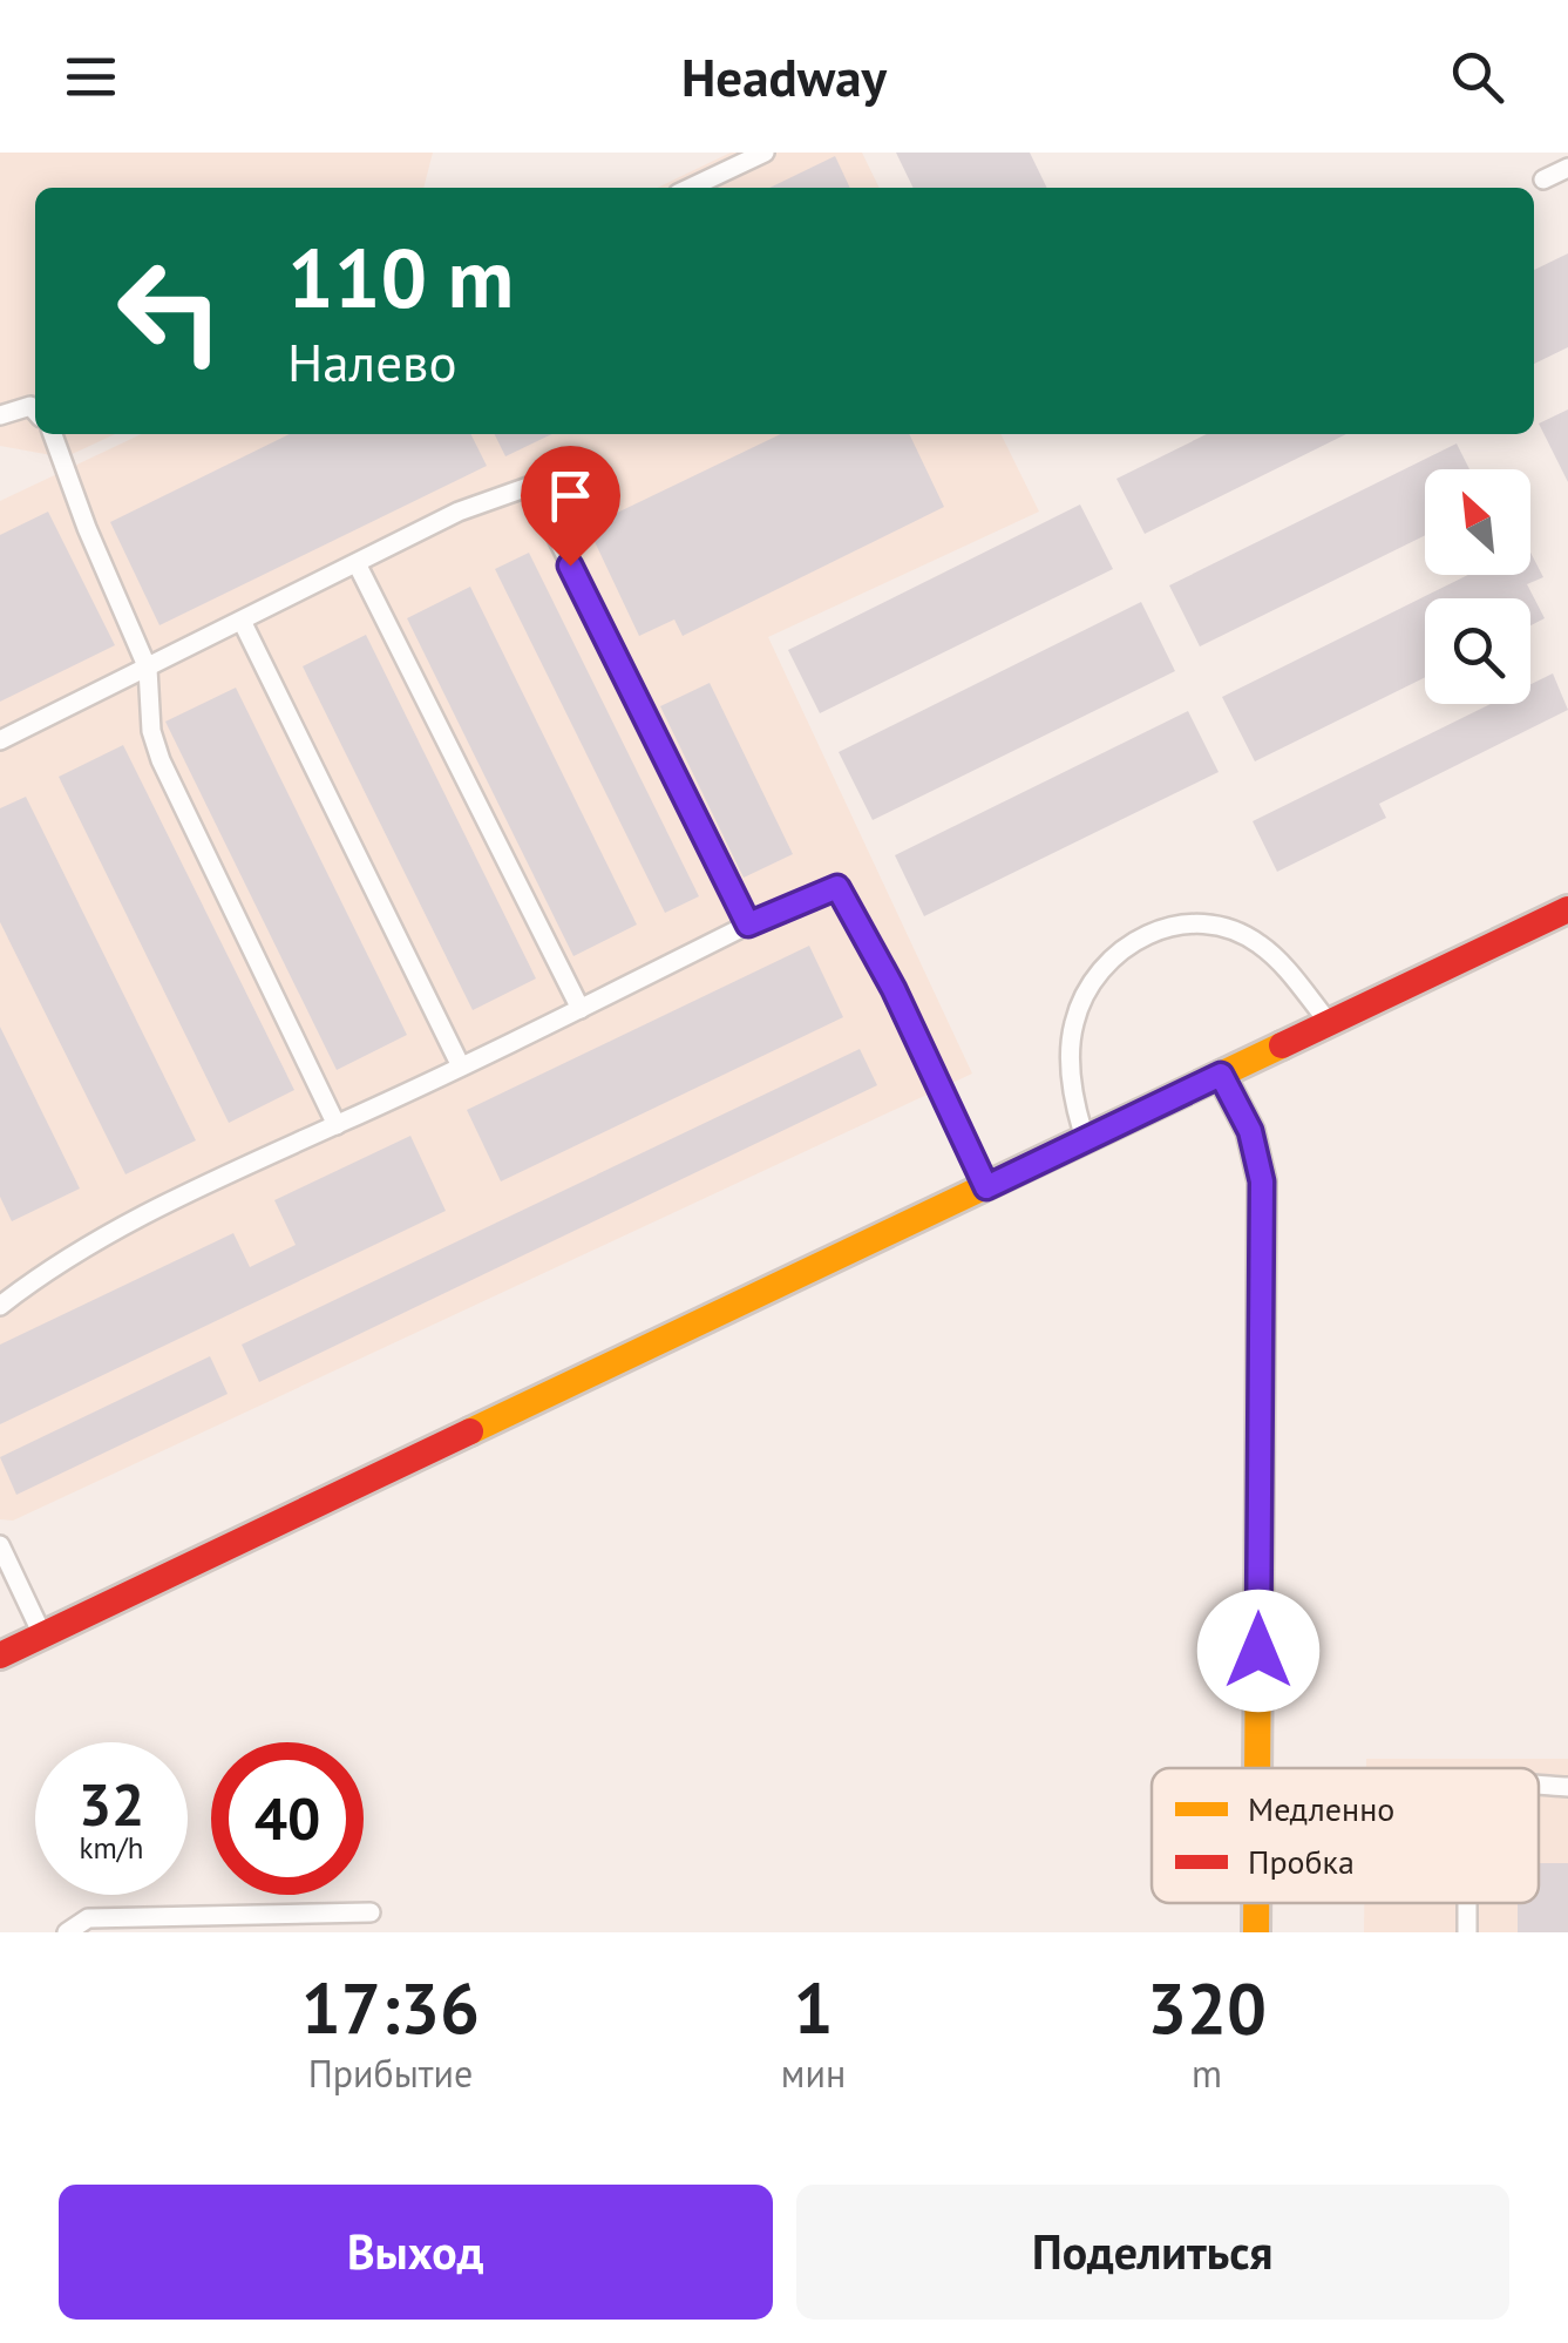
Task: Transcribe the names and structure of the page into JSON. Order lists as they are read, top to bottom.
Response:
{
  "legend": ["Медленно", "Пробка"],
  "north": "top left",
  "page": {
    "header": "Headway",
    "turn": ["110 m", "Налево"],
    "speed": "32 km/h",
    "limit": "40",
    "eta": [
      "17:36",
      "Прибытие",
      "1",
      "мин",
      "320",
      "m"
    ],
    "buttons": ["Выход", "Поделиться"]
  }
}
